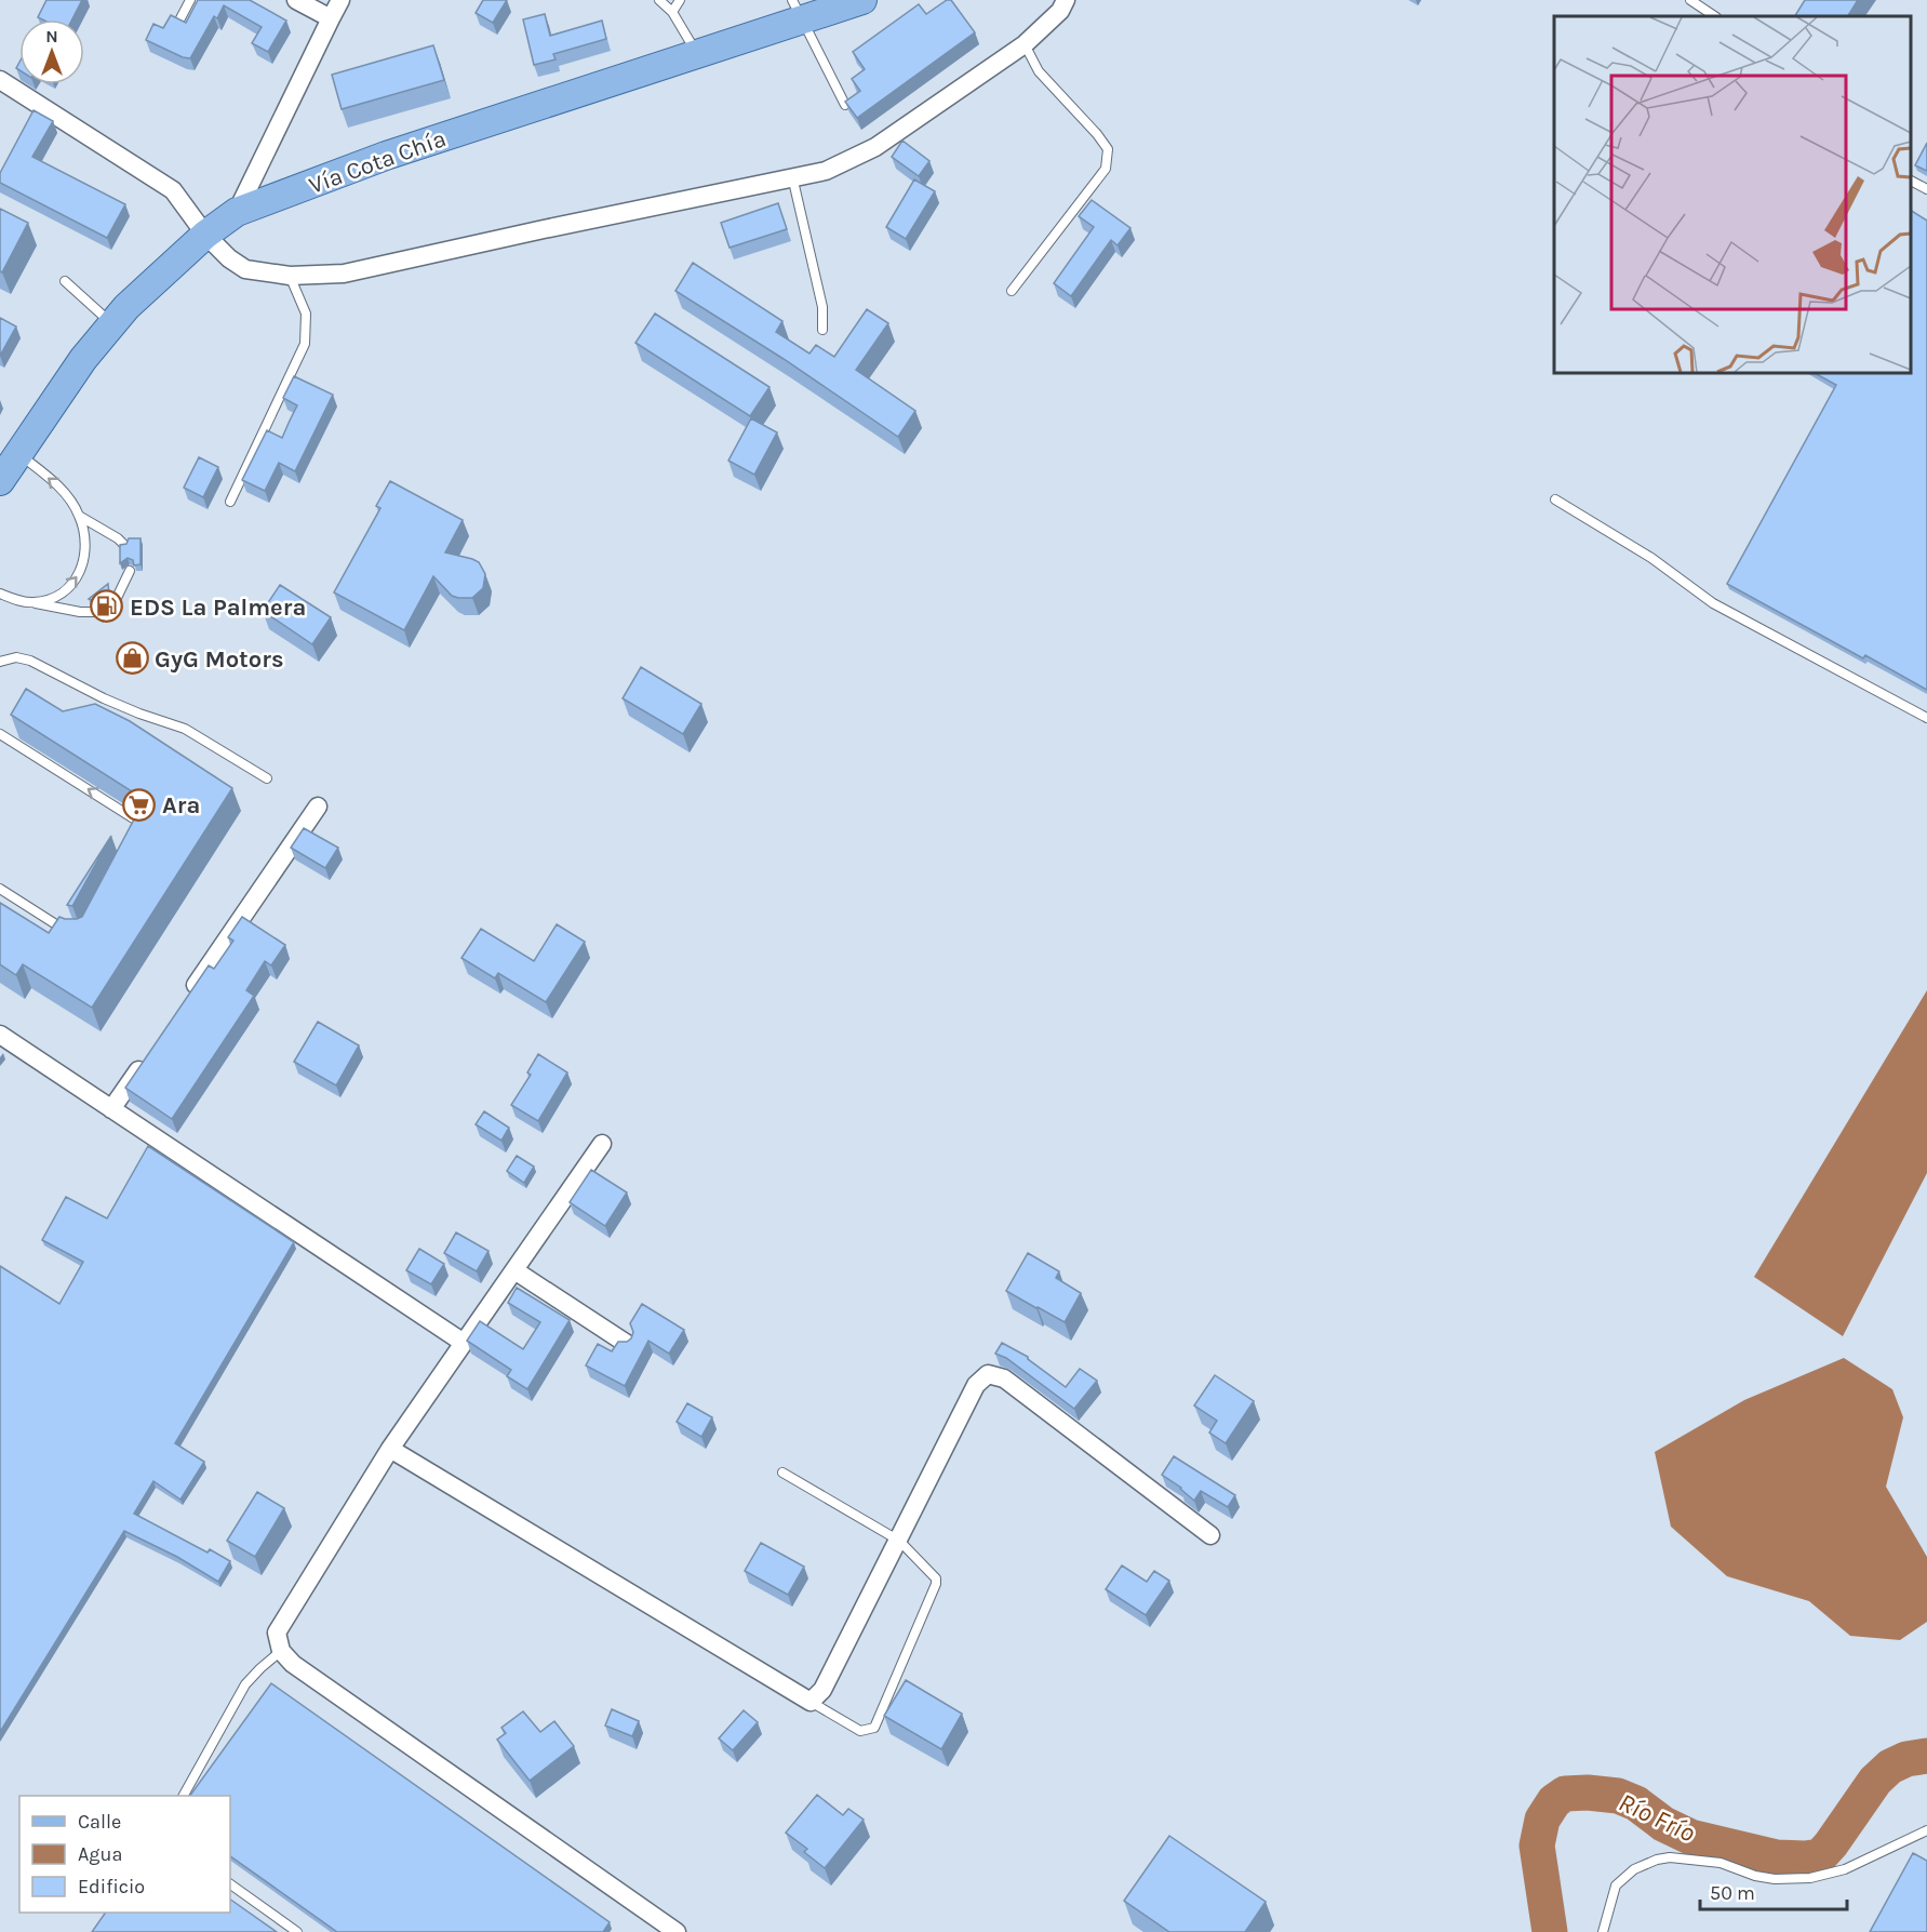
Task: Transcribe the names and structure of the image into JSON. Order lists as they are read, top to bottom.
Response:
{
  "streets": {
    "main road": ["Vía Cota Chía"]
  },
  "water": ["Río Frío"],
  "places": {
    "fuel station": ["EDS La Palmera"],
    "shop": ["GyG Motors"],
    "supermarket": ["Ara"]
  },
  "legend": ["Calle", "Agua", "Edificio"],
  "scale_bar": "50 m",
  "north": "top"
}
